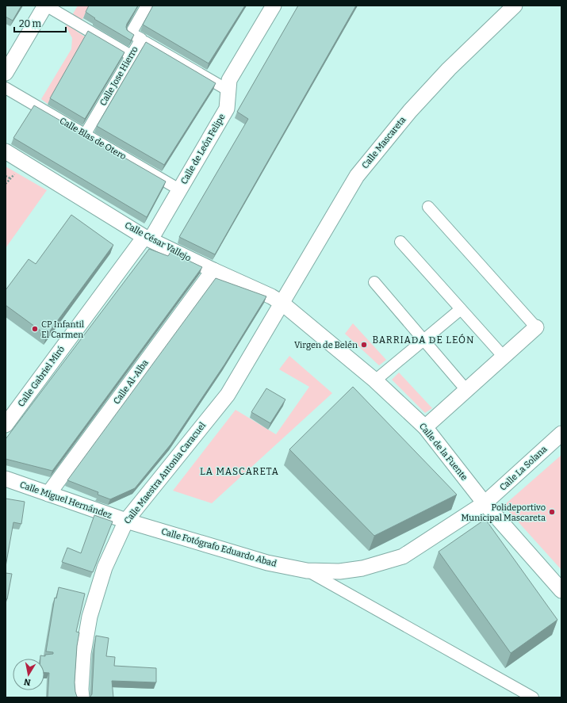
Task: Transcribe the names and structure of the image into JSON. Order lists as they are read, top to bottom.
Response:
{
  "streets": {
    "street": [
      "Calle Jose Hierro",
      "Calle Blas de Otero",
      "Calle Mascareta",
      "Calle de León Felipe",
      "Calle César Vallejo",
      "Calle Gabriel Miró",
      "Calle Al-Alba",
      "Calle de la Fuente",
      "Calle La Solana",
      "Calle Maestra Antonia Caracuel",
      "Calle Miguel Hernández",
      "Calle Fotógrafo Eduardo Abad"
    ]
  },
  "crossings": [
    ["Calle Jose Hierro", "Calle Blas de Otero"],
    ["Calle Blas de Otero", "Calle de León Felipe"],
    ["Calle Mascareta", "Calle César Vallejo"],
    ["Calle Mascareta", "Calle de la Fuente"],
    ["Calle Mascareta", "Calle Maestra Antonia Caracuel"],
    ["Calle de León Felipe", "Calle César Vallejo"],
    ["Calle de León Felipe", "Calle Gabriel Miró"],
    ["Calle César Vallejo", "Calle Gabriel Miró"],
    ["Calle César Vallejo", "Calle Al-Alba"],
    ["Calle César Vallejo", "Calle de la Fuente"],
    ["Calle César Vallejo", "Calle Maestra Antonia Caracuel"],
    ["Calle Al-Alba", "Calle Miguel Hernández"],
    ["Calle de la Fuente", "Calle La Solana"],
    ["Calle de la Fuente", "Calle Maestra Antonia Caracuel"],
    ["Calle de la Fuente", "Calle Fotógrafo Eduardo Abad"],
    ["Calle La Solana", "Calle Fotógrafo Eduardo Abad"],
    ["Calle Maestra Antonia Caracuel", "Calle Miguel Hernández"],
    ["Calle Maestra Antonia Caracuel", "Calle Fotógrafo Eduardo Abad"],
    ["Calle Miguel Hernández", "Calle Fotógrafo Eduardo Abad"]
  ],
  "districts": ["BARRIADA DE LEÓN", "LA MASCARETA"],
  "places": ["CP Infantil El Carmen", "Virgen de Belén", "Polideportivo Municipal Mascareta"],
  "scale_bar": "20 m",
  "north": "bottom"
}
